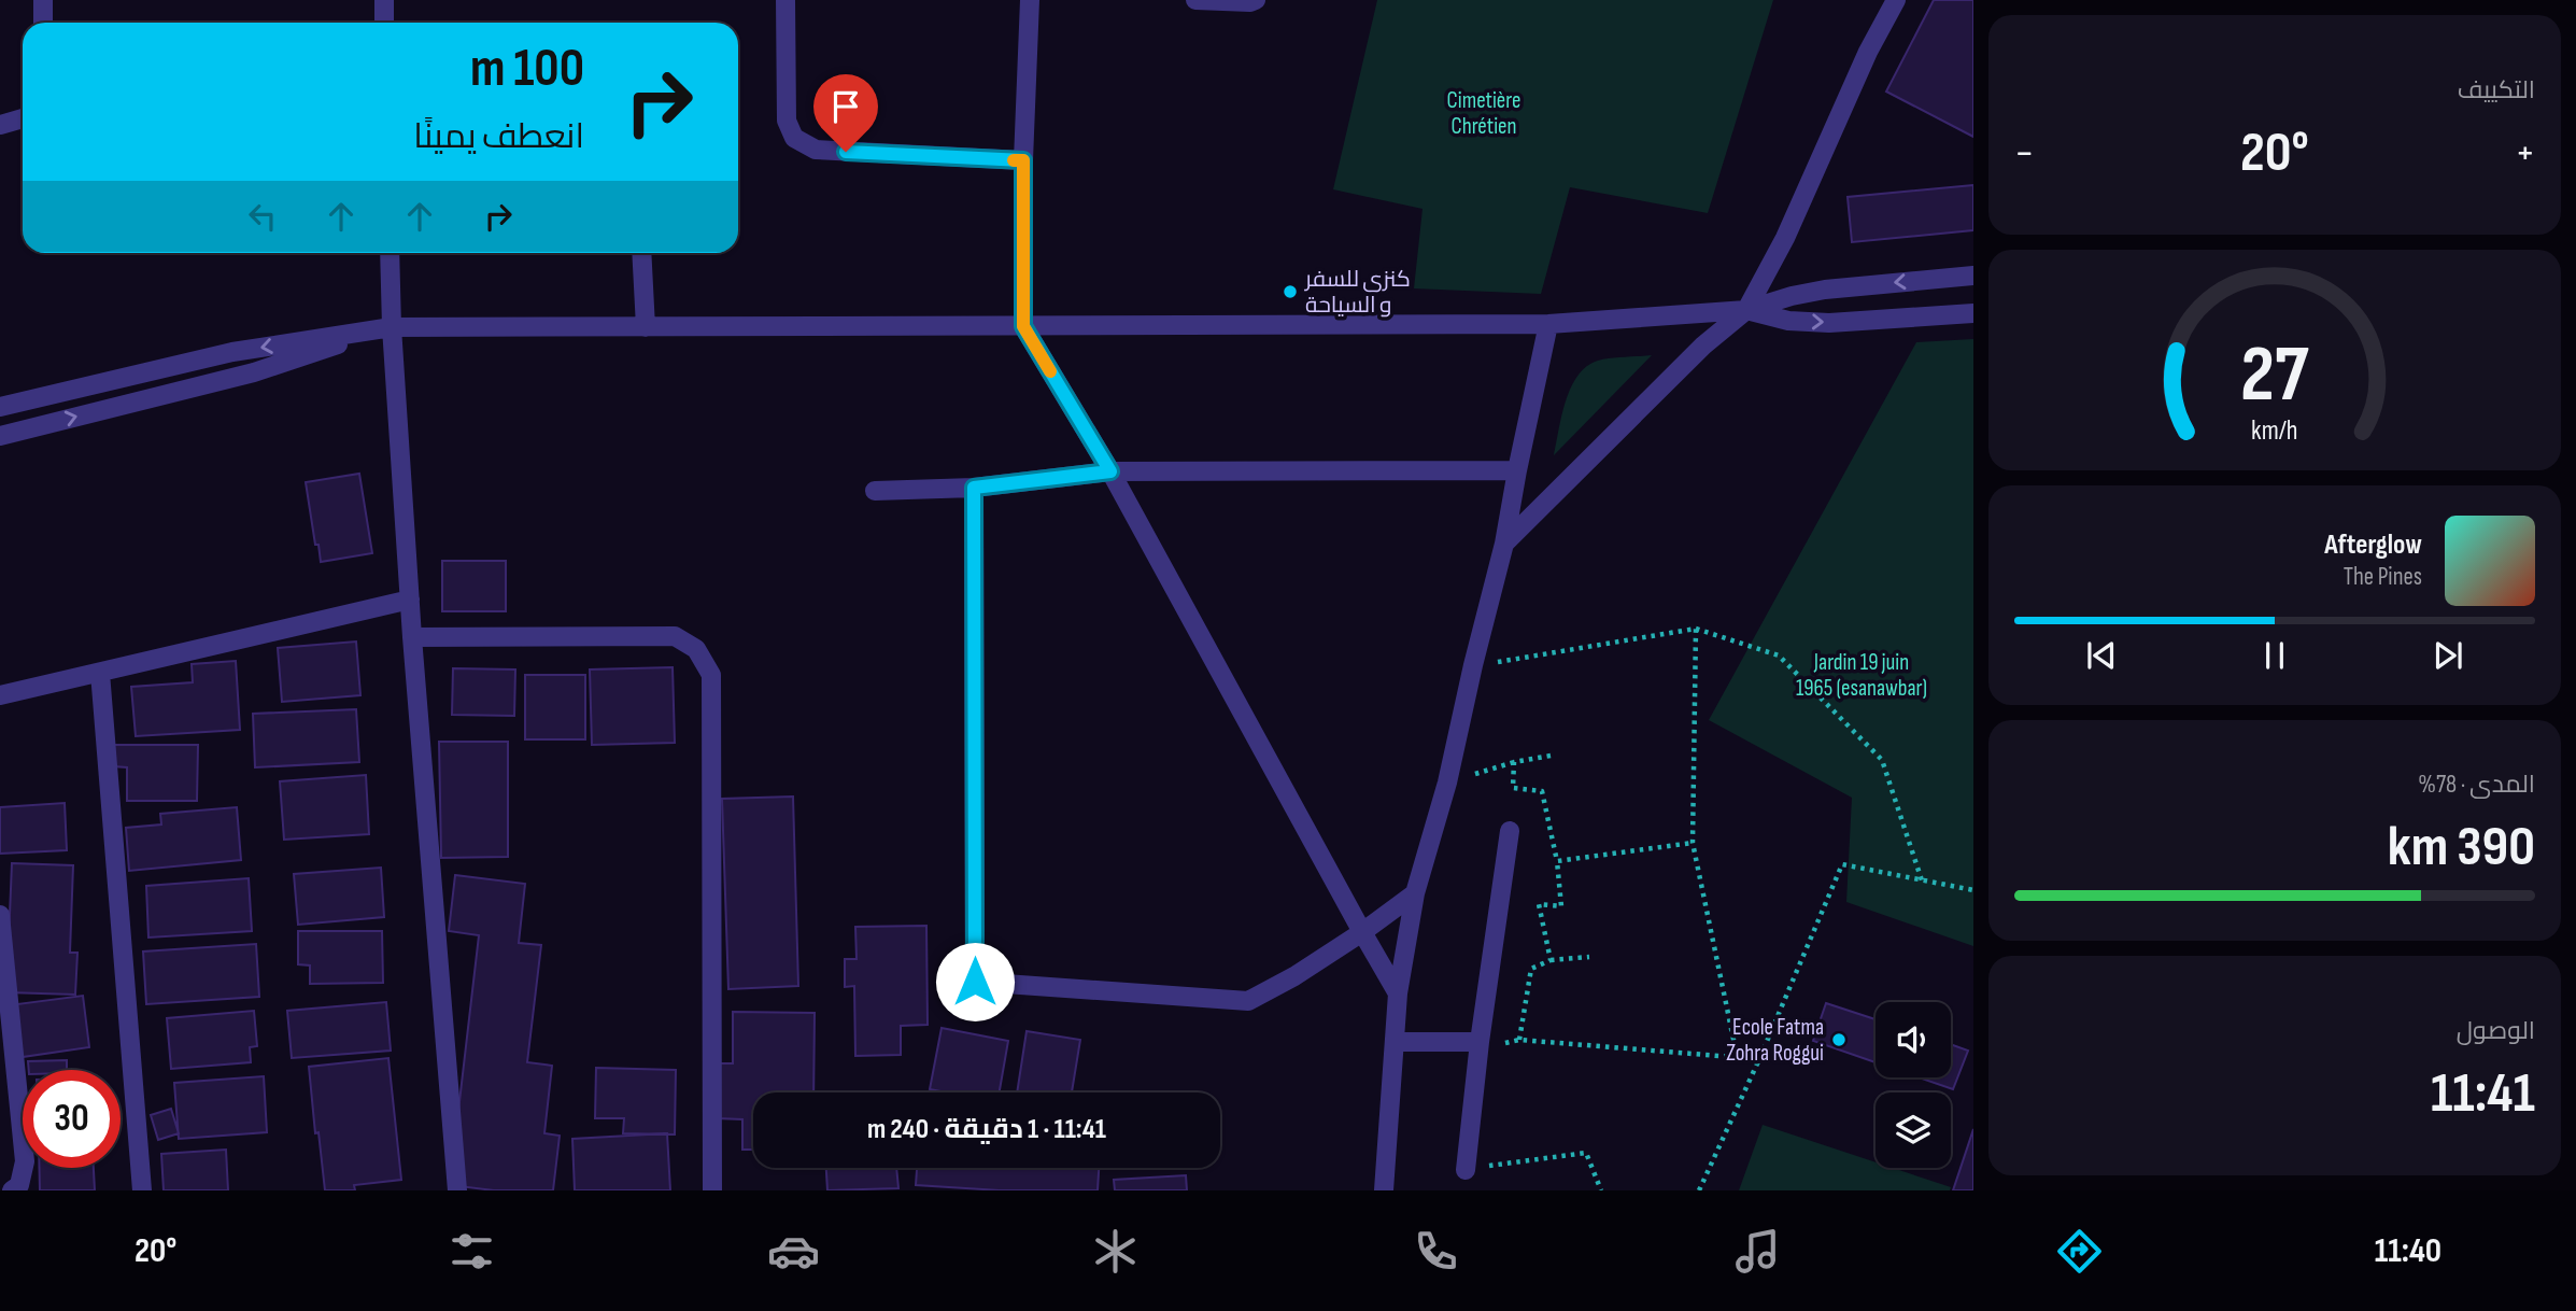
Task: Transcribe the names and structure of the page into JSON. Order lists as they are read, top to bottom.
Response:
{
  "parks": ["Cimetière Chrétien", "Jardin 19 juin 1965 (esanawbar)"],
  "places": ["كنزي للسفر و السياحة", "Ecole Fatma Zohra Roggui"],
  "page": {
    "tile": [
      "التكييف",
      ["المدى · 78%", "390 km"],
      ["الوصول", "11:41"]
    ],
    "turn": ["100 m", "انعطف يمينًا"],
    "heat": ["−", "20°", "+"],
    "song": ["Afterglow", "The Pines"],
    "limit": "30",
    "trip": "11:41 · 1 دقيقة · 240 m",
    "tabs": ["11:40", "20°"],
    "gauge": ["27", "km/h"]
  }
}
